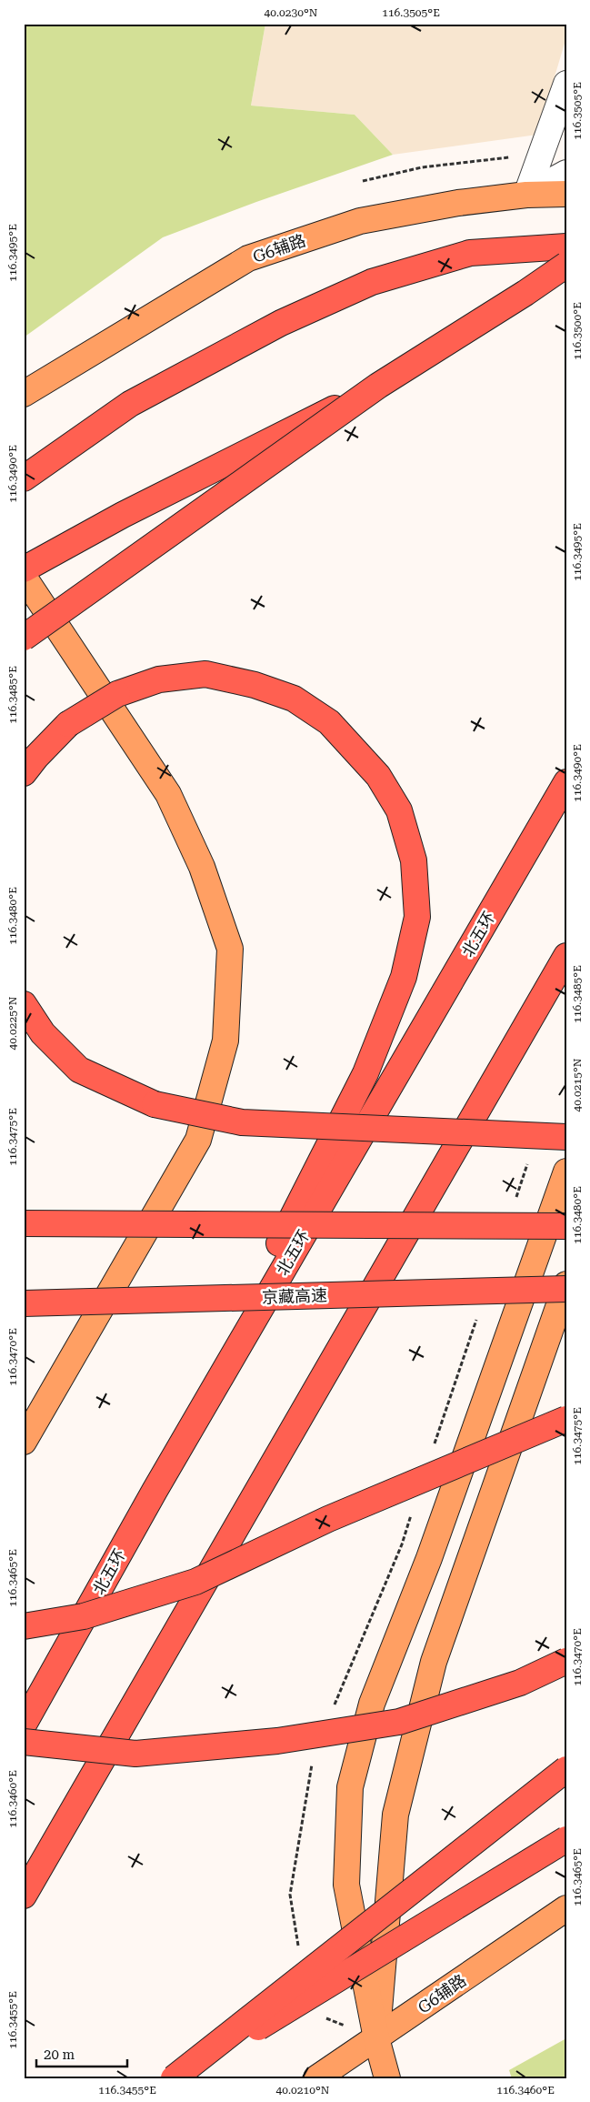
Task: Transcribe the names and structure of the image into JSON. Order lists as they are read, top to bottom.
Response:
{
  "streets": {
    "highway": ["北五环", "京藏高速"],
    "main road": ["G6辅路"]
  },
  "scale_bar": "20 m",
  "coordinates": [
    "40.0230°N",
    "116.3505°E",
    "116.3495°E",
    "116.3500°E",
    "116.3490°E",
    "116.3485°E",
    "116.3480°E",
    "40.0225°N",
    "40.0215°N",
    "116.3475°E",
    "116.3470°E",
    "116.3465°E",
    "116.3460°E",
    "116.3455°E",
    "40.0210°N"
  ]
}
